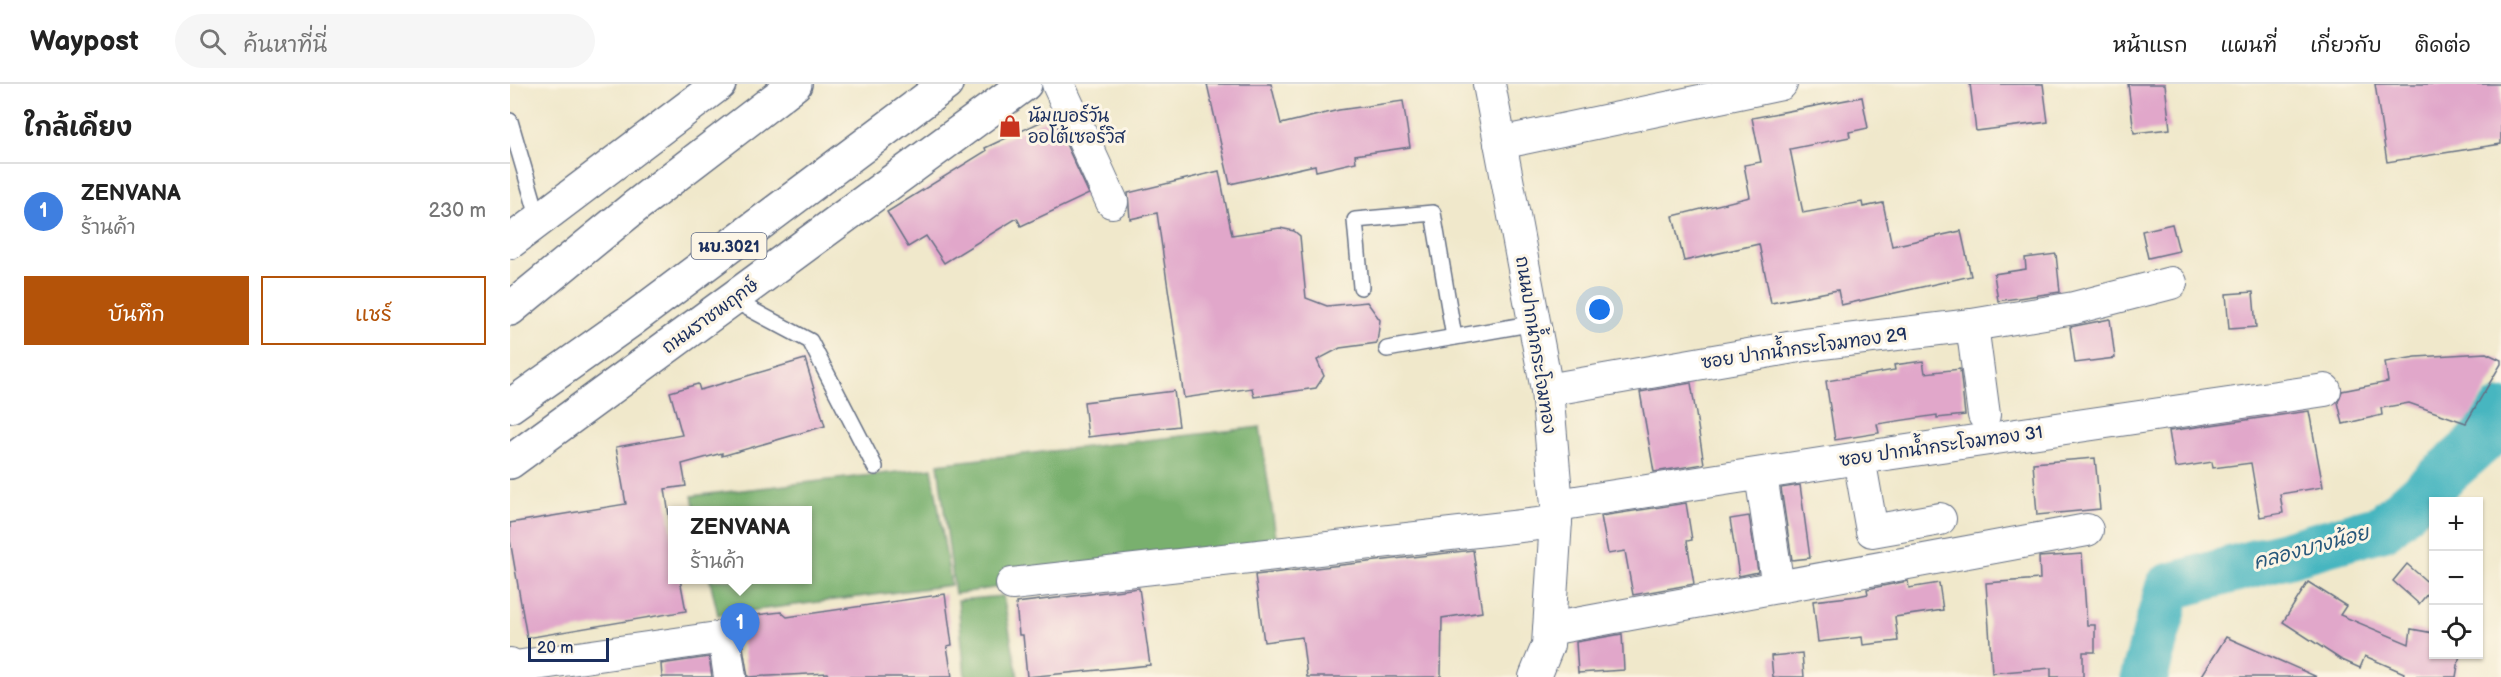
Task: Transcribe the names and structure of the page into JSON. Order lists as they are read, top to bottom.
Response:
{
  "streets": {
    "main road": ["นบ.3021", "ถนนราชพฤกษ์"],
    "street": ["ถนนปากน้ำกระโจมทอง", "ซอย ปากน้ำกระโจมทอง 29", "ซอย ปากน้ำกระโจมทอง 31"]
  },
  "crossings": [
    ["ถนนปากน้ำกระโจมทอง", "ซอย ปากน้ำกระโจมทอง 29"],
    ["ถนนปากน้ำกระโจมทอง", "ซอย ปากน้ำกระโจมทอง 31"]
  ],
  "water": ["คลองบางน้อย"],
  "places": {
    "shop": ["นัมเบอร์วัน ออโต้เซอร์วิส"]
  },
  "scale_bar": "20 m",
  "page": {
    "header": "Waypost",
    "search": "ค้นหาที่นี่",
    "nav": [
      "หน้าแรก",
      "แผนที่",
      "เกี่ยวกับ",
      "ติดต่อ"
    ],
    "heading": "ใกล้เคียง",
    "list": [
      {
        "mark": "1",
        "name": "ZENVANA",
        "note": "ร้านค้า",
        "value": "230 m"
      }
    ],
    "buttons": ["บันทึก", "แชร์"],
    "map_buttons": ["+", "−"],
    "popup": ["ZENVANA", "ร้านค้า"],
    "pins": "1",
    "scale": "20 m"
  }
}
